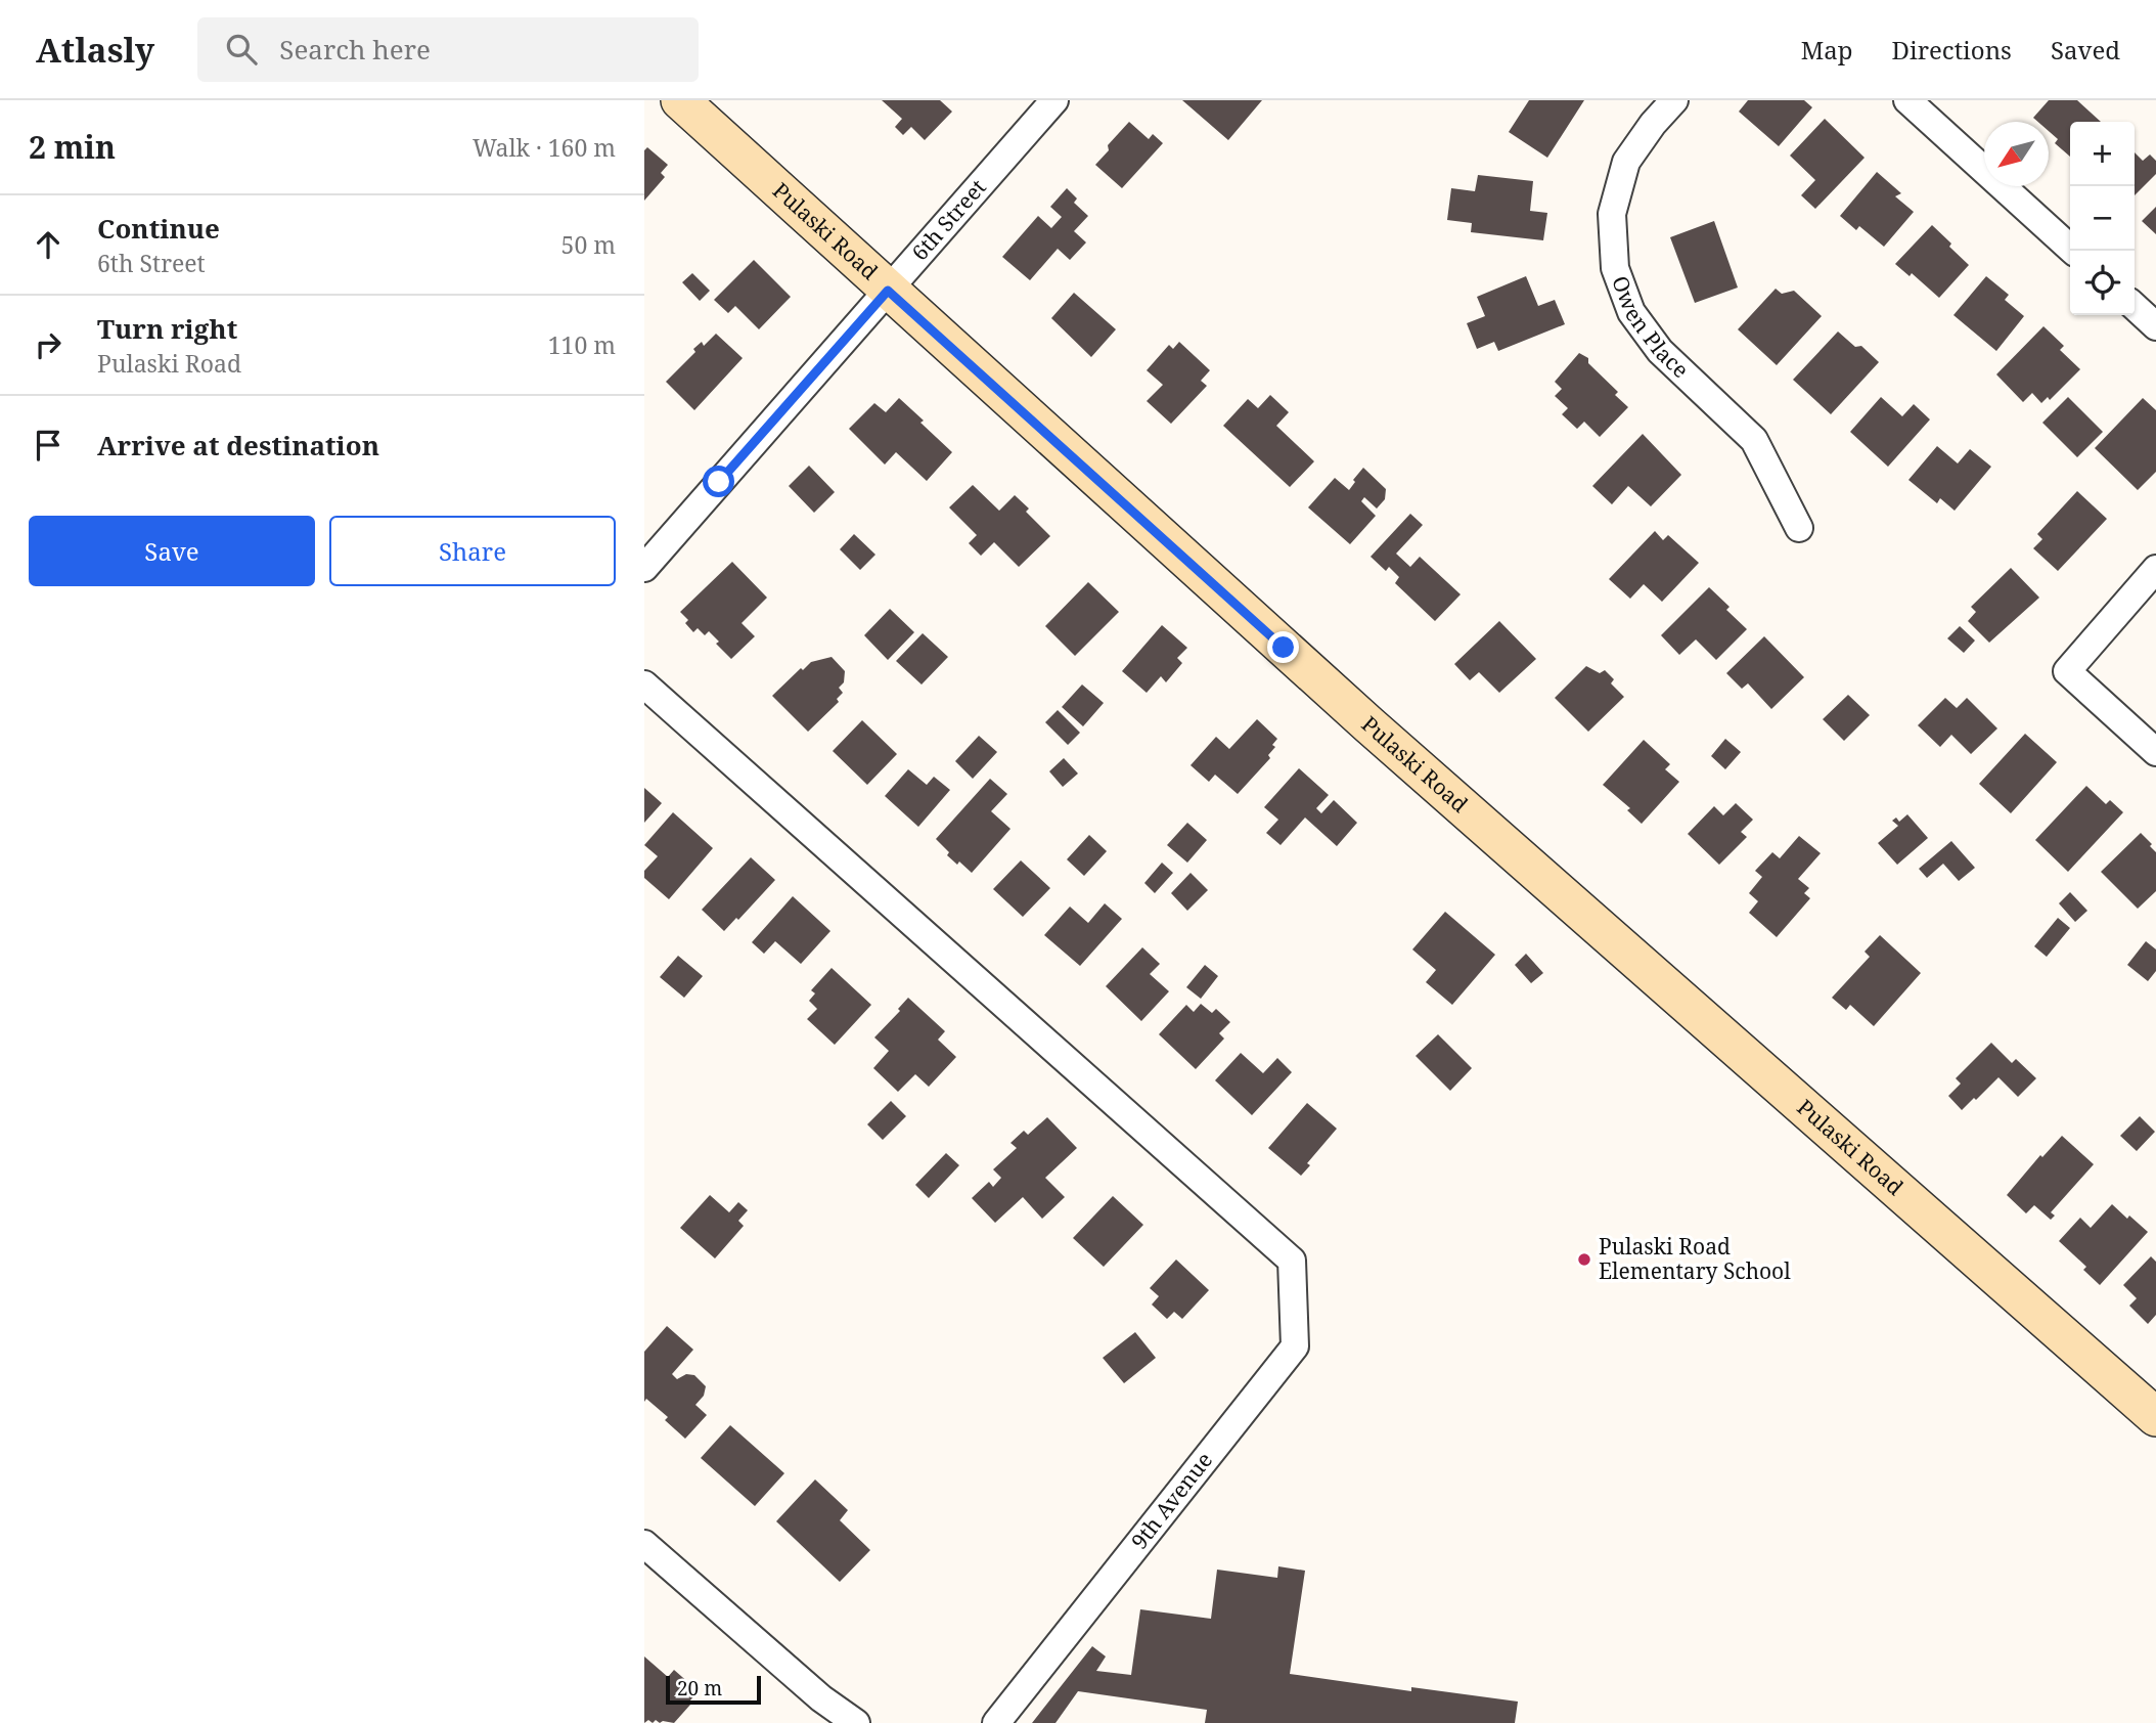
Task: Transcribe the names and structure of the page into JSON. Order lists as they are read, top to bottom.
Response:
{
  "streets": {
    "main road": ["Pulaski Road"],
    "street": ["6th Street", "Owen Place", "9th Avenue"]
  },
  "crossings": [
    ["6th Street", "Pulaski Road"]
  ],
  "places": ["Pulaski Road Elementary School"],
  "scale_bar": "20 m",
  "north": "bottom left",
  "page": {
    "header": "Atlasly",
    "search": "Search here",
    "nav": ["Map", "Directions", "Saved"],
    "heading": ["2 min", "Walk · 160 m"],
    "map_buttons": ["+", "−"],
    "list": [
      ["Continue", "6th Street", "50 m"],
      ["Turn right", "Pulaski Road", "110 m"],
      "Arrive at destination"
    ],
    "buttons": ["Save", "Share"],
    "scale": "20 m"
  }
}
